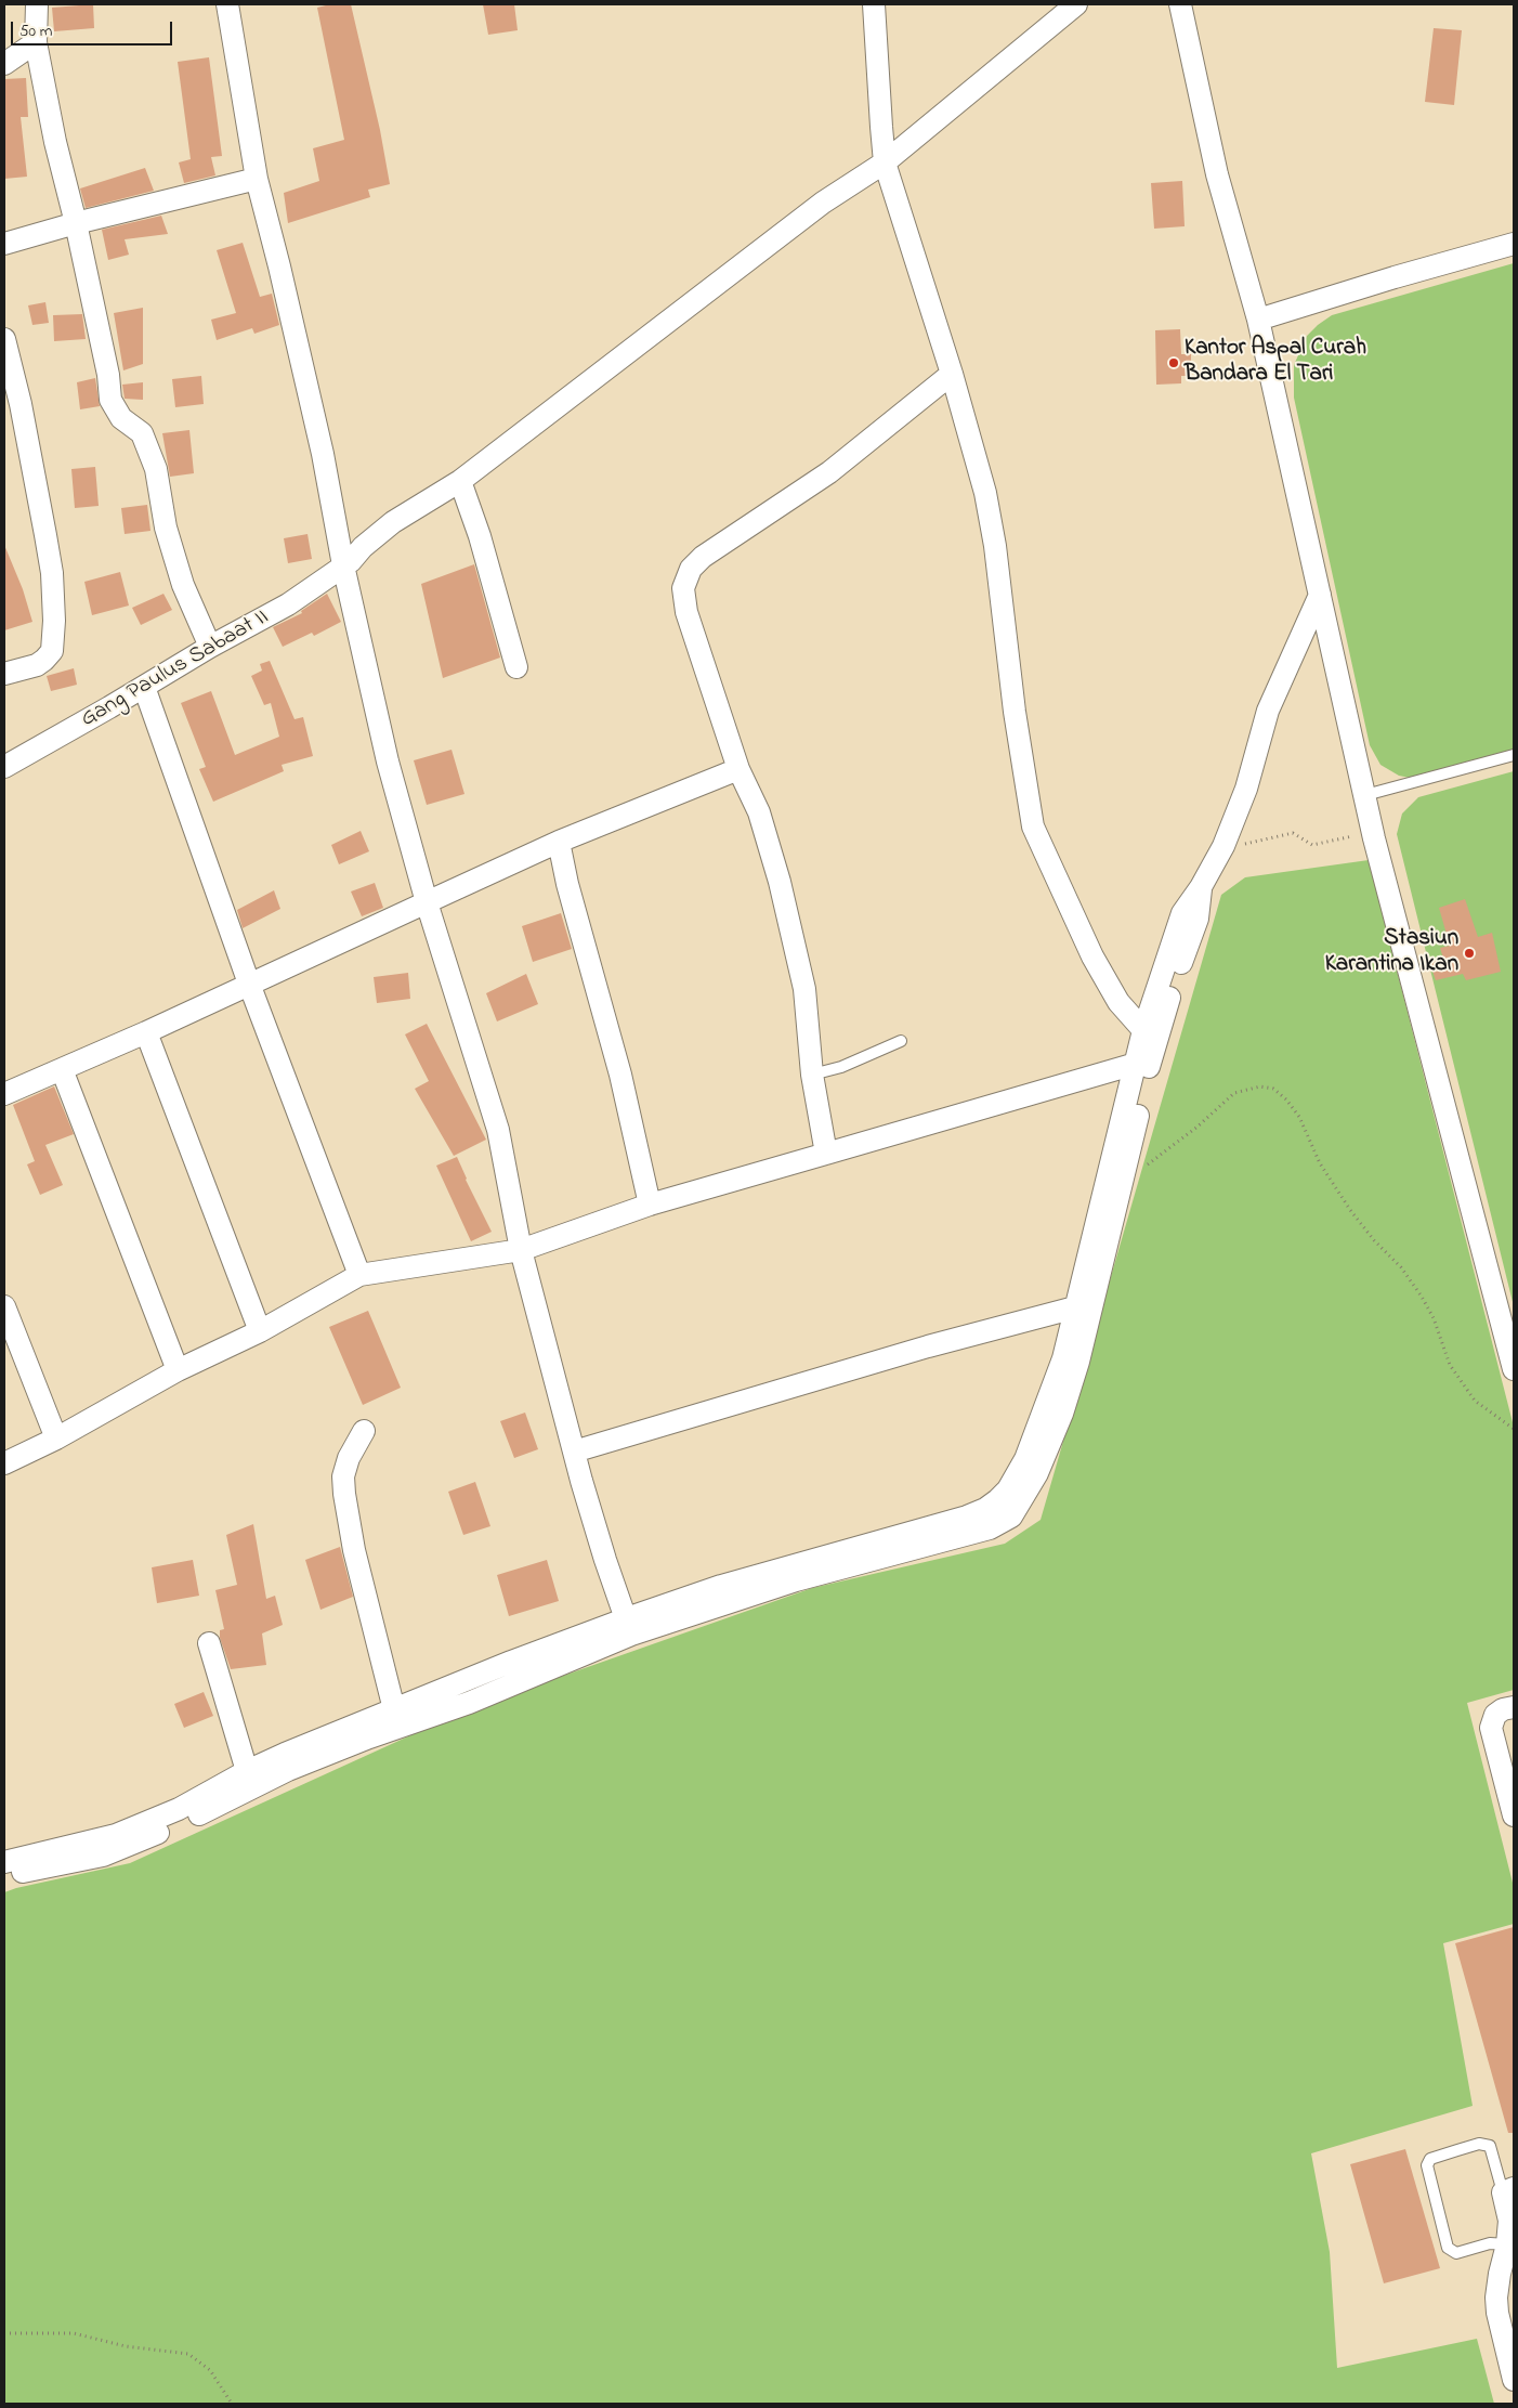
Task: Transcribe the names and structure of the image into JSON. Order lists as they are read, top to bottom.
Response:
{
  "streets": {
    "street": ["Gang Paulus Sabaat II"]
  },
  "places": ["Kantor Aspal Curah Bandara El Tari", "Stasiun Karantina Ikan"],
  "scale_bar": "50 m"
}
